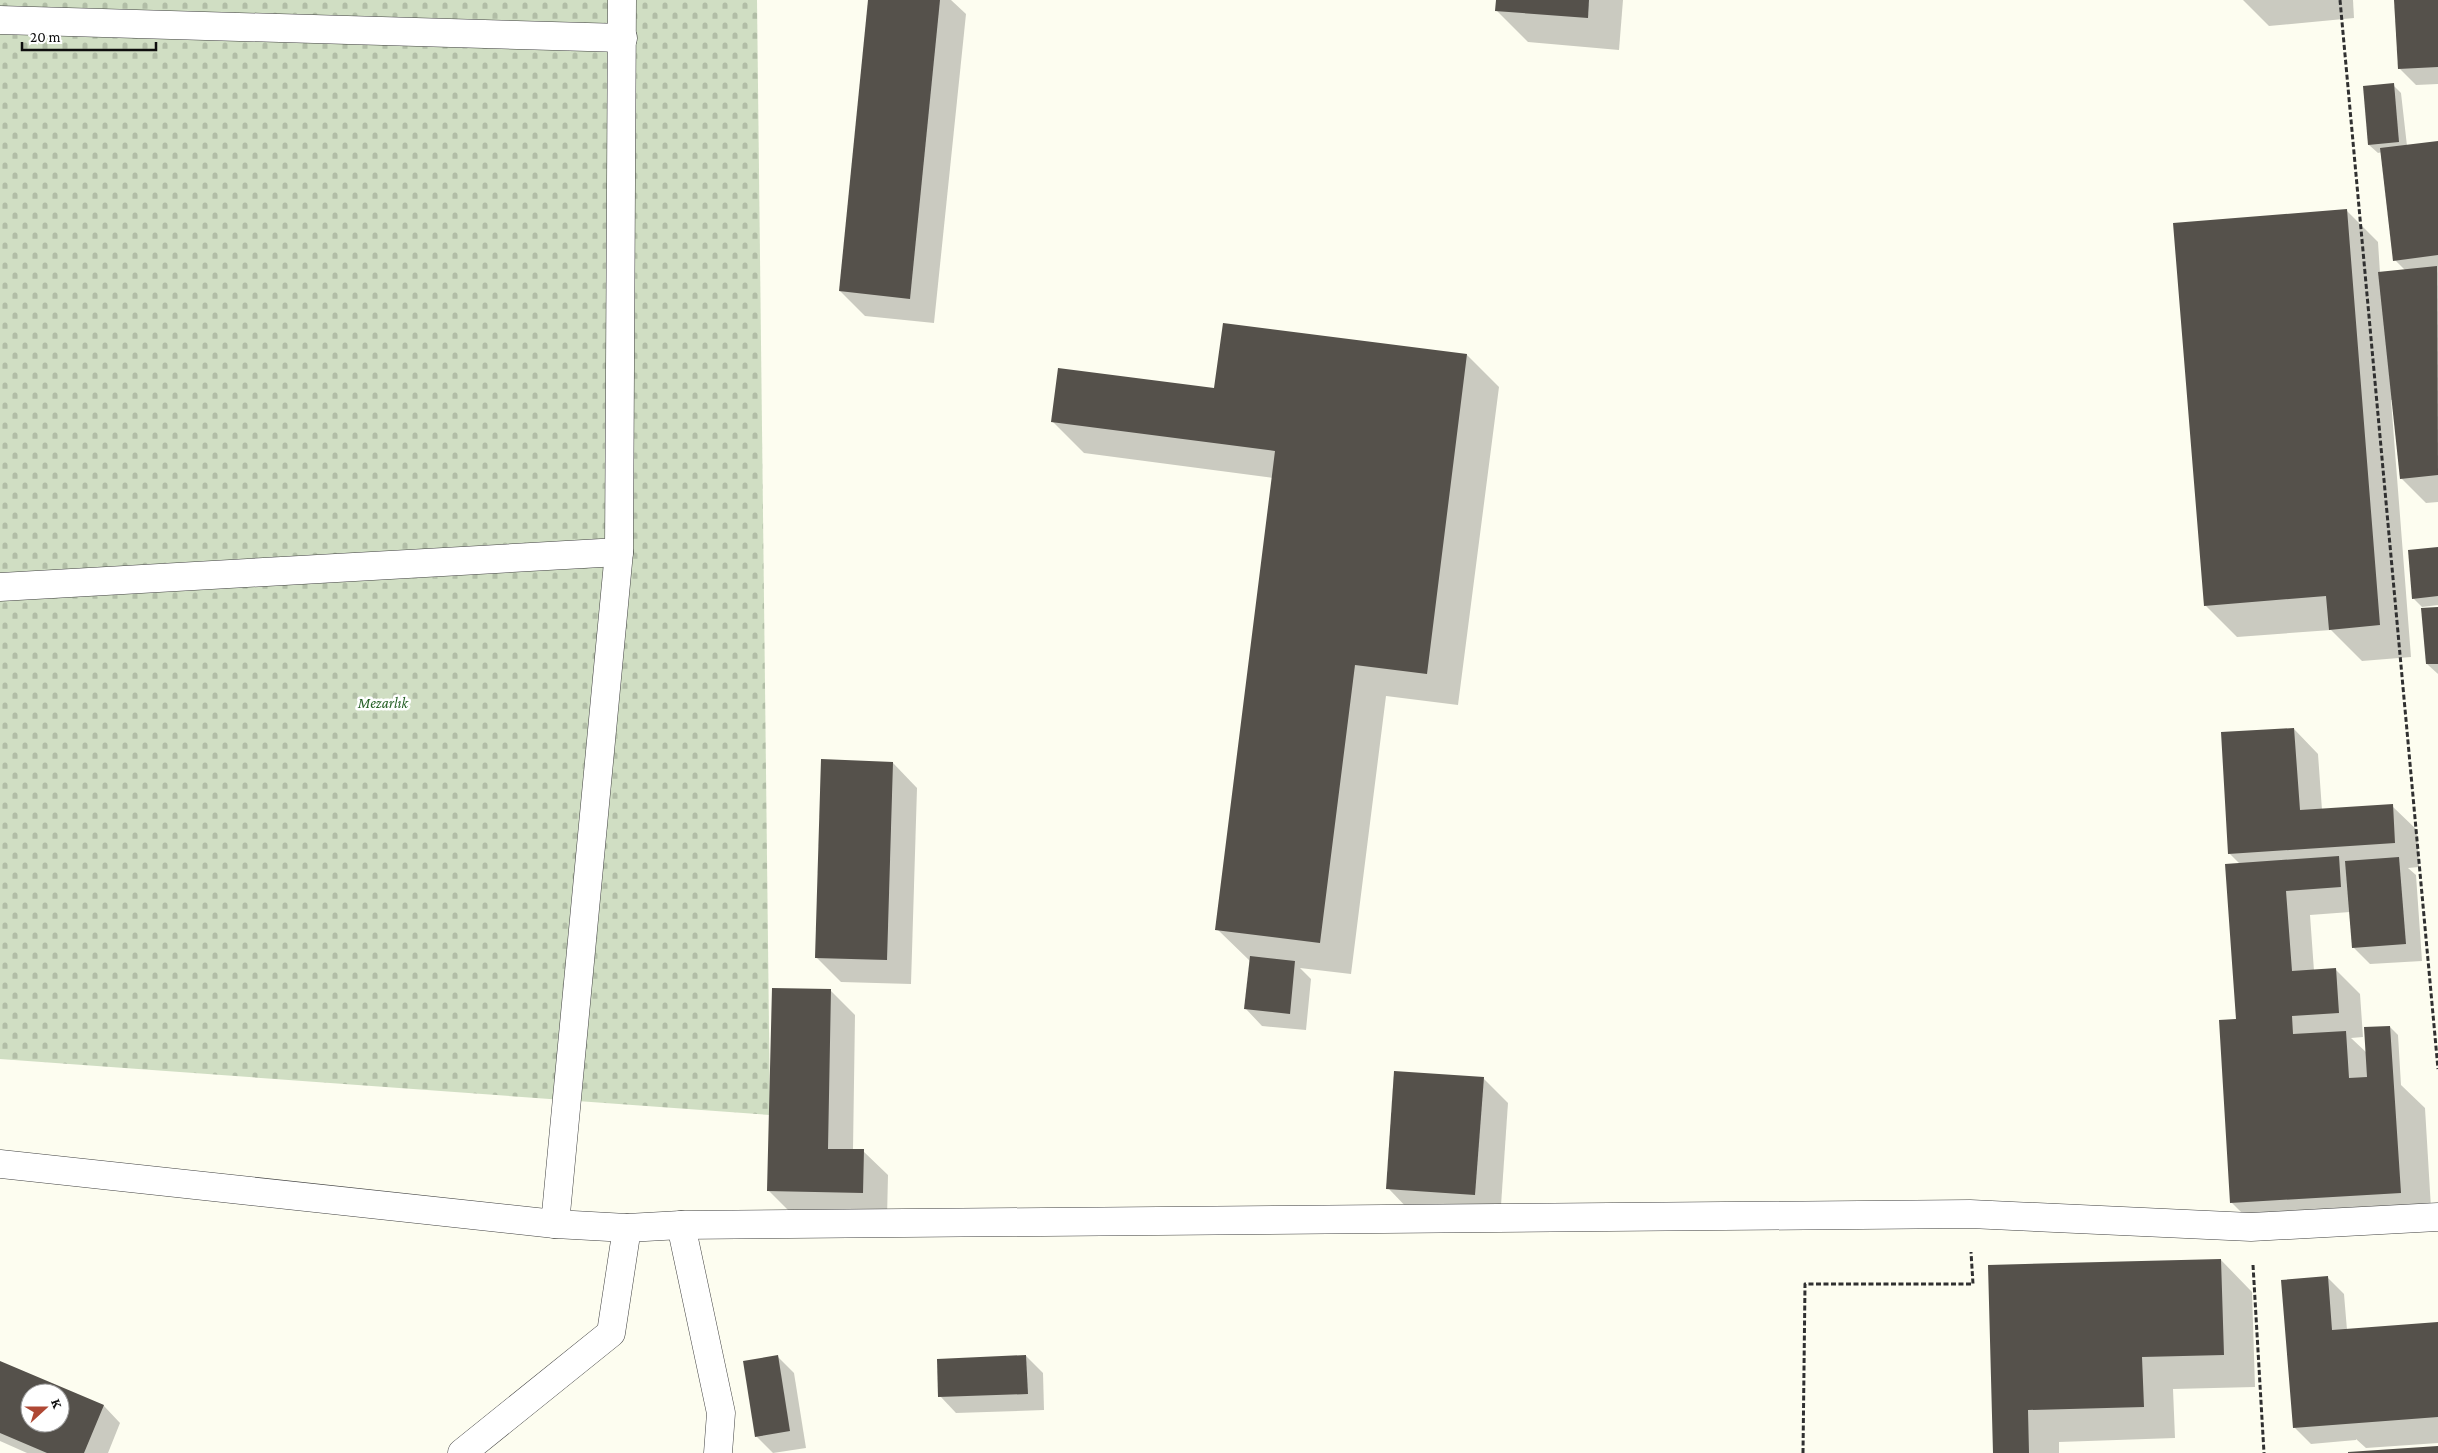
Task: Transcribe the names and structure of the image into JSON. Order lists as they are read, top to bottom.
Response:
{
  "parks": ["Mezarlık"],
  "scale_bar": "20 m",
  "north": "right"
}
